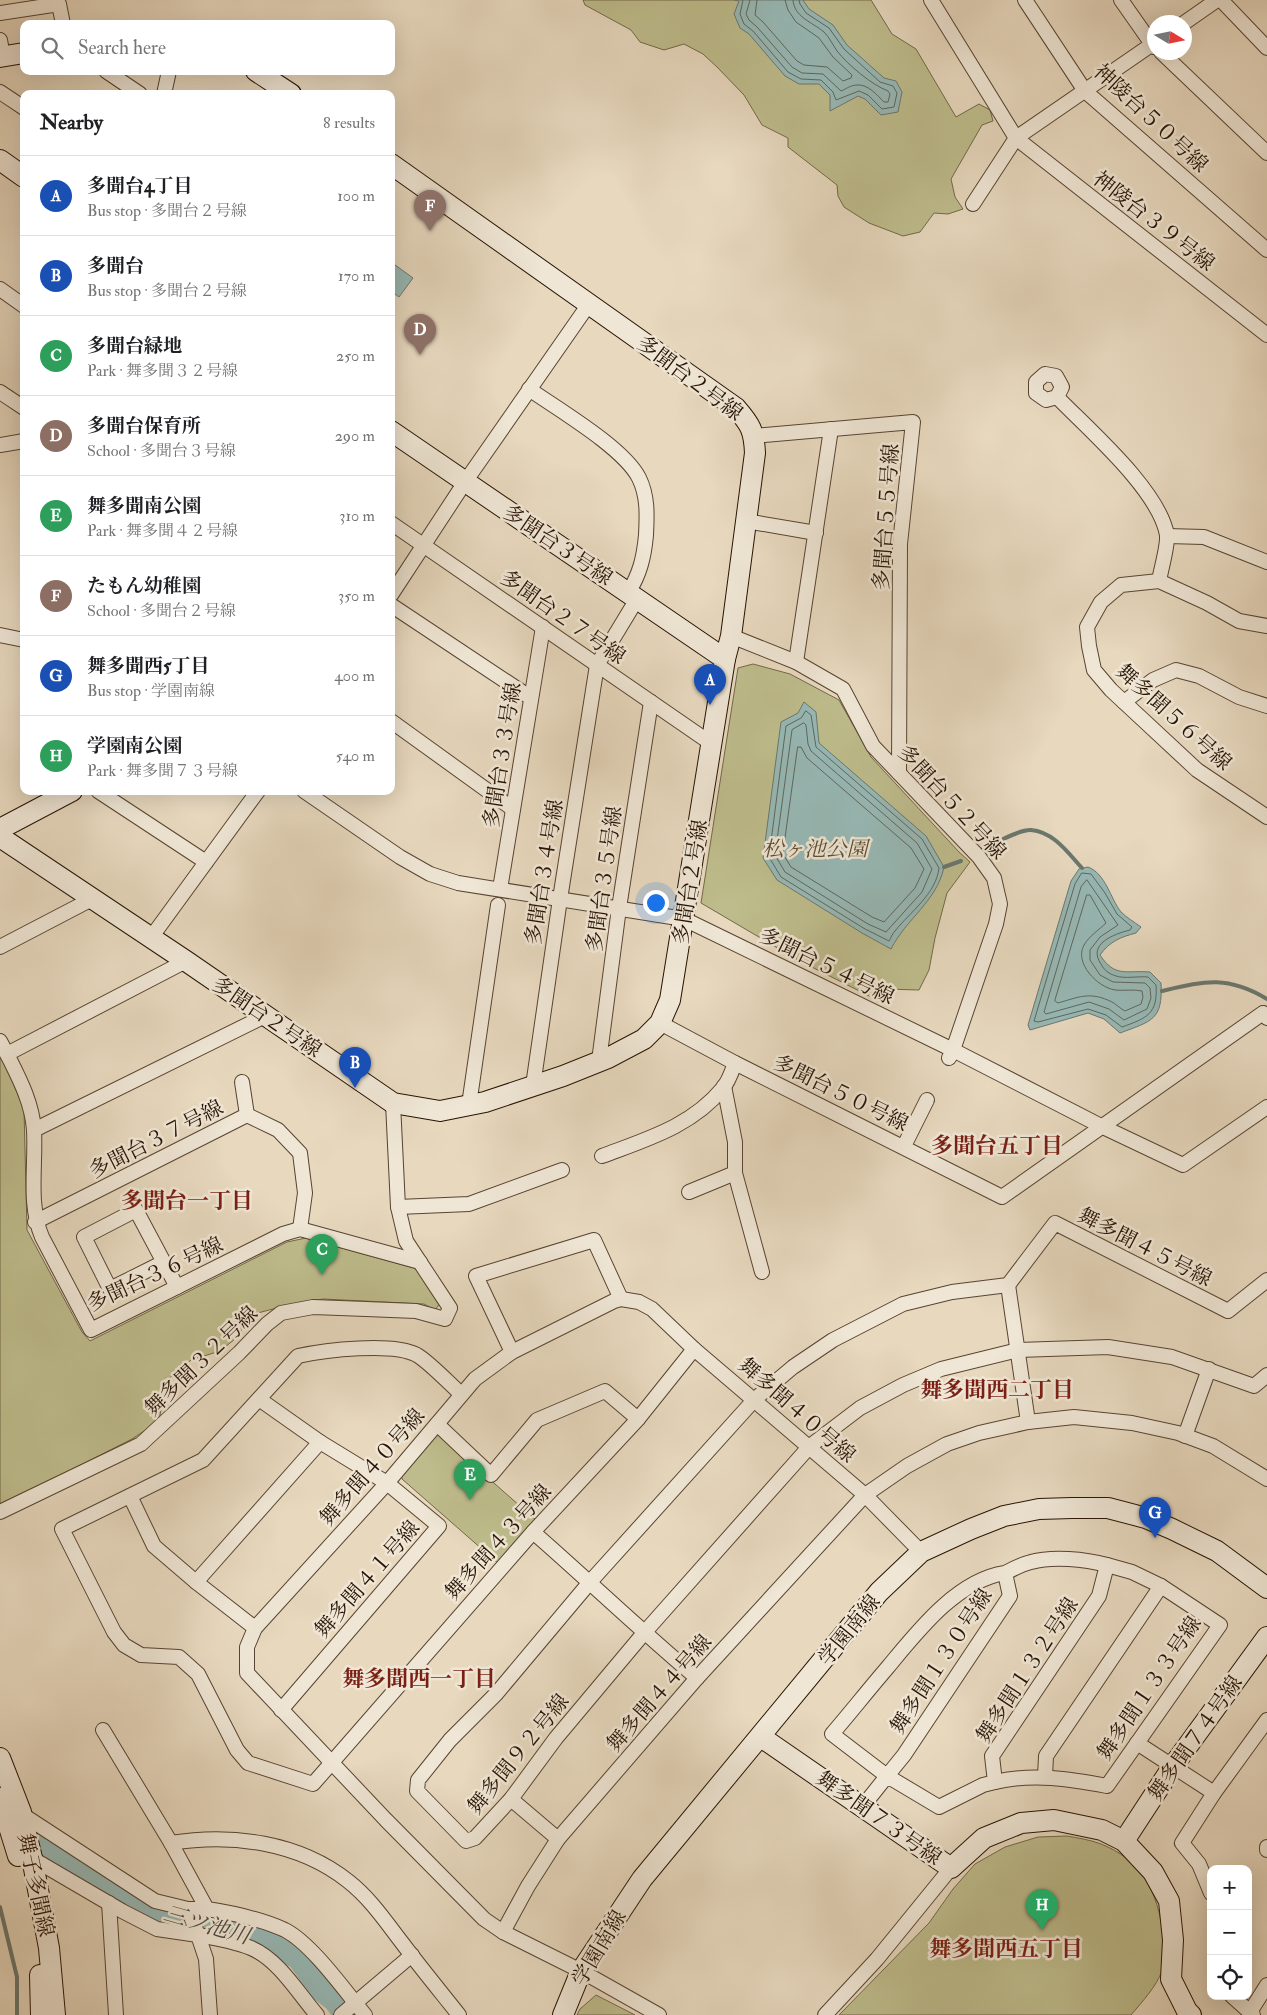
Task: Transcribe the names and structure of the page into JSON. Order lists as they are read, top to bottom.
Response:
{
  "streets": {
    "street": [
      "神陵台５０号線",
      "神陵台３９号線",
      "多聞台２号線",
      "多聞台５５号線",
      "多聞台３号線",
      "多聞台２７号線",
      "舞多聞５６号線",
      "多聞台３３号線",
      "多聞台５２号線",
      "多聞台３４号線",
      "多聞台３５号線",
      "多聞台５４号線",
      "多聞台５０号線",
      "多聞台３７号線",
      "舞多聞４５号線",
      "多聞台３６号線",
      "舞多聞３２号線",
      "舞多聞４０号線",
      "舞多聞４３号線",
      "舞多聞４１号線",
      "学園南線",
      "舞多聞１３０号線",
      "舞多聞１３２号線",
      "舞多聞１３３号線",
      "舞多聞４４号線",
      "舞多聞７４号線",
      "舞多聞９２号線",
      "舞多聞７３号線",
      "舞子多聞線"
    ]
  },
  "crossings": [
    ["多聞台２号線", "多聞台５５号線"],
    ["多聞台２号線", "多聞台３号線"],
    ["多聞台２号線", "多聞台２７号線"],
    ["多聞台２号線", "多聞台５２号線"],
    ["多聞台２号線", "多聞台３４号線"],
    ["多聞台２号線", "多聞台３５号線"],
    ["多聞台２号線", "多聞台５４号線"],
    ["多聞台２号線", "多聞台５０号線"],
    ["多聞台５５号線", "多聞台５２号線"],
    ["多聞台２７号線", "多聞台３３号線"],
    ["多聞台２７号線", "多聞台３４号線"],
    ["多聞台２７号線", "多聞台３５号線"],
    ["多聞台３３号線", "多聞台５４号線"],
    ["多聞台５２号線", "多聞台５４号線"],
    ["多聞台３４号線", "多聞台５４号線"],
    ["多聞台３５号線", "多聞台５４号線"],
    ["多聞台３７号線", "多聞台３６号線"],
    ["舞多聞４０号線", "舞多聞４３号線"],
    ["舞多聞４０号線", "舞多聞４１号線"],
    ["舞多聞４０号線", "学園南線"],
    ["舞多聞４０号線", "舞多聞４４号線"],
    ["舞多聞４０号線", "舞多聞９２号線"],
    ["学園南線", "舞多聞７３号線"],
    ["舞多聞１３０号線", "舞多聞７３号線"],
    ["舞多聞１３２号線", "舞多聞１３３号線"],
    ["舞多聞７４号線", "舞多聞７３号線"]
  ],
  "districts": [
    "多聞台五丁目",
    "多聞台一丁目",
    "舞多聞西二丁目",
    "舞多聞西一丁目",
    "舞多聞西五丁目"
  ],
  "water": ["三ツ池川"],
  "parks": ["松ヶ池公園"],
  "north": "right",
  "page": {
    "search": "Search here",
    "heading": ["Nearby", "8 results"],
    "list": [
      {
        "mark": "A",
        "name": "多聞台4丁目",
        "note": "Bus stop · 多聞台２号線",
        "value": "100 m"
      },
      {
        "mark": "B",
        "name": "多聞台",
        "note": "Bus stop · 多聞台２号線",
        "value": "170 m"
      },
      {
        "mark": "C",
        "name": "多聞台緑地",
        "note": "Park · 舞多聞３２号線",
        "value": "250 m"
      },
      {
        "mark": "D",
        "name": "多聞台保育所",
        "note": "School · 多聞台３号線",
        "value": "290 m"
      },
      {
        "mark": "E",
        "name": "舞多聞南公園",
        "note": "Park · 舞多聞４２号線",
        "value": "310 m"
      },
      {
        "mark": "F",
        "name": "たもん幼稚園",
        "note": "School · 多聞台２号線",
        "value": "350 m"
      },
      {
        "mark": "G",
        "name": "舞多聞西5丁目",
        "note": "Bus stop · 学園南線",
        "value": "400 m"
      },
      {
        "mark": "H",
        "name": "学園南公園",
        "note": "Park · 舞多聞７３号線",
        "value": "540 m"
      }
    ],
    "pins": [
      "F",
      "D",
      "A",
      "B",
      "C",
      "E",
      "G",
      "H"
    ],
    "map_buttons": ["+", "−"]
  }
}
